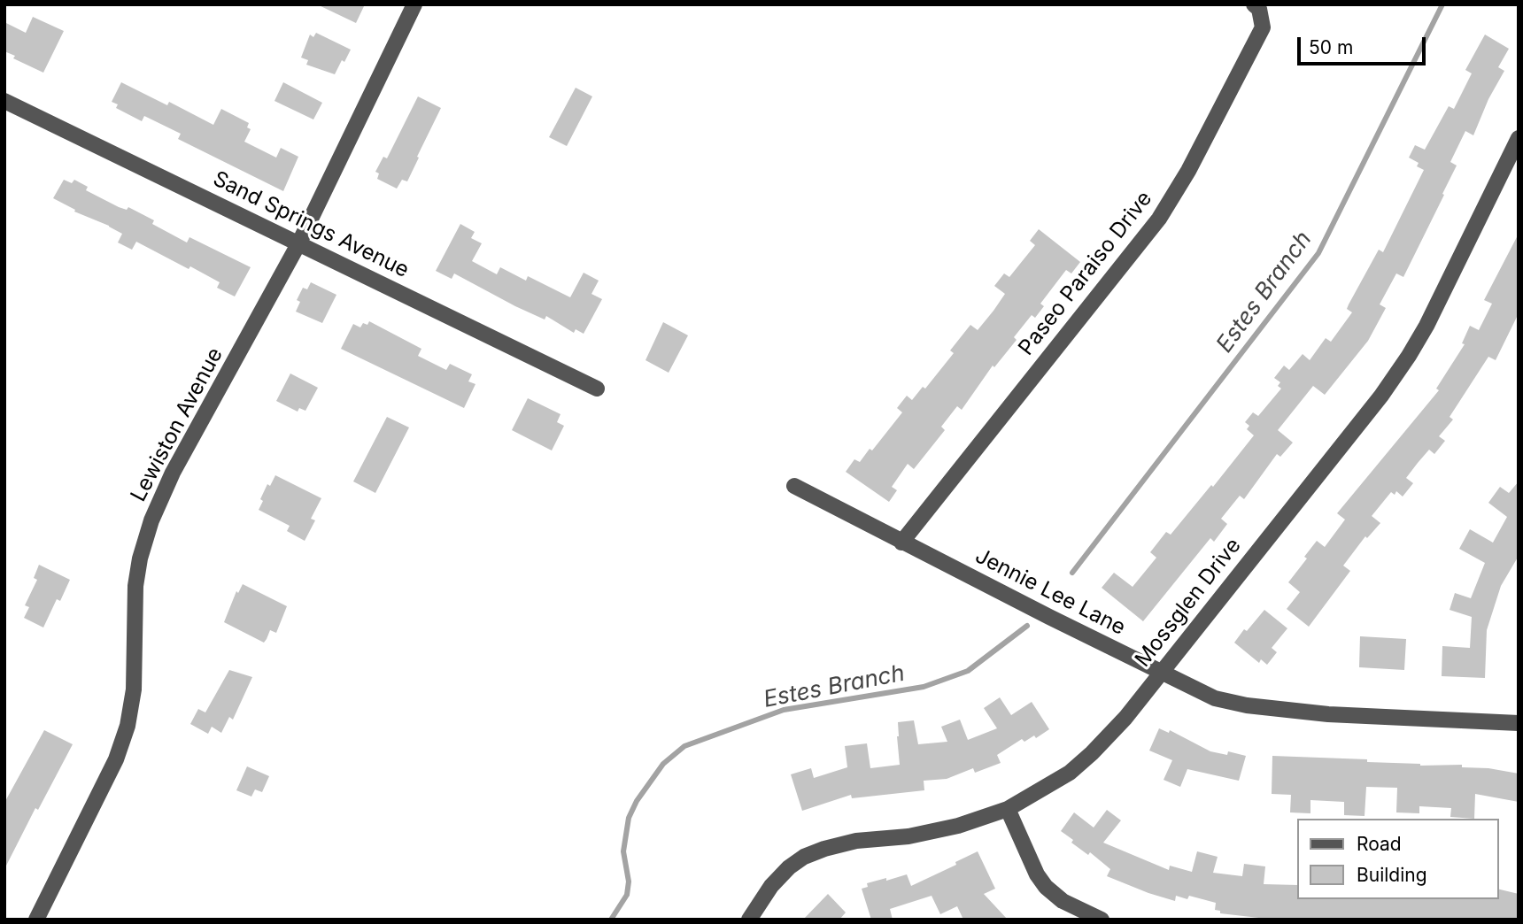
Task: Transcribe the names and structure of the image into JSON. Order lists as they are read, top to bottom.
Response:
{
  "streets": {
    "street": [
      "Sand Springs Avenue",
      "Paseo Paraiso Drive",
      "Lewiston Avenue",
      "Jennie Lee Lane",
      "Mossglen Drive"
    ]
  },
  "crossings": [
    ["Sand Springs Avenue", "Lewiston Avenue"],
    ["Paseo Paraiso Drive", "Jennie Lee Lane"],
    ["Jennie Lee Lane", "Mossglen Drive"]
  ],
  "water": ["Estes Branch"],
  "legend": ["Road", "Building"],
  "scale_bar": "50 m"
}
